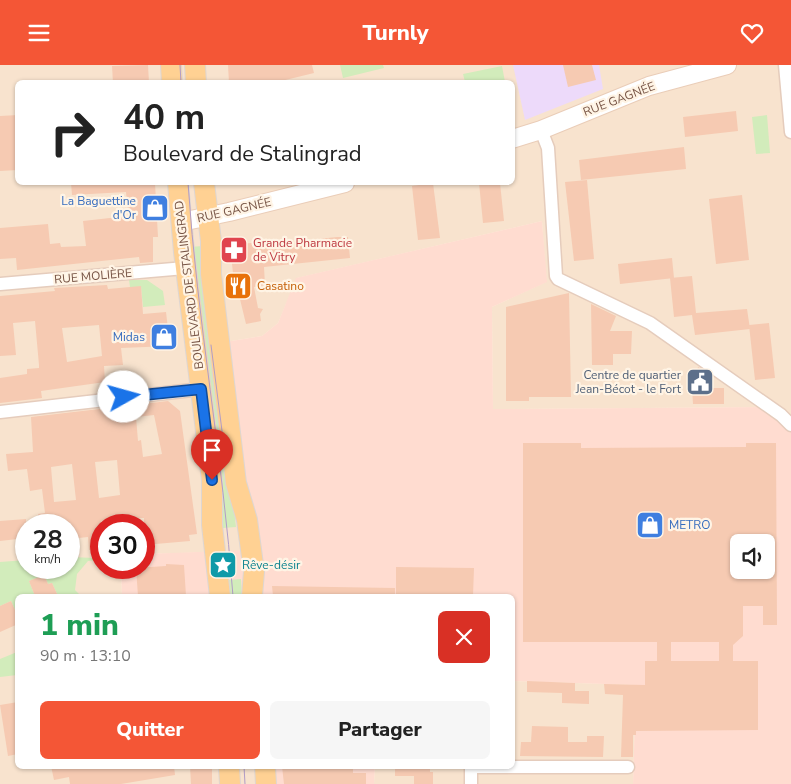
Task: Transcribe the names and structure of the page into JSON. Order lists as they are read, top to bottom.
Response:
{
  "streets": {
    "main road": ["BOULEVARD DE STALINGRAD"],
    "street": ["RUE GAGNÉE", "RUE MOLIÈRE"]
  },
  "crossings": [
    ["RUE GAGNÉE", "BOULEVARD DE STALINGRAD"],
    ["RUE MOLIÈRE", "BOULEVARD DE STALINGRAD"]
  ],
  "places": {
    "shop": ["La Baguettine d'Or", "Midas", "METRO"],
    "pharmacy": ["Grande Pharmacie de Vitry"],
    "restaurant": ["Casatino"],
    "public building": ["Centre de quartier Jean-Bécot - le Fort"],
    "place": ["Rêve-désir"]
  },
  "page": {
    "header": "Turnly",
    "turn": ["40 m", "Boulevard de Stalingrad"],
    "speed": "28 km/h",
    "limit": "30",
    "heading": ["1 min", "90 m · 13:10"],
    "buttons": ["Quitter", "Partager"]
  }
}
